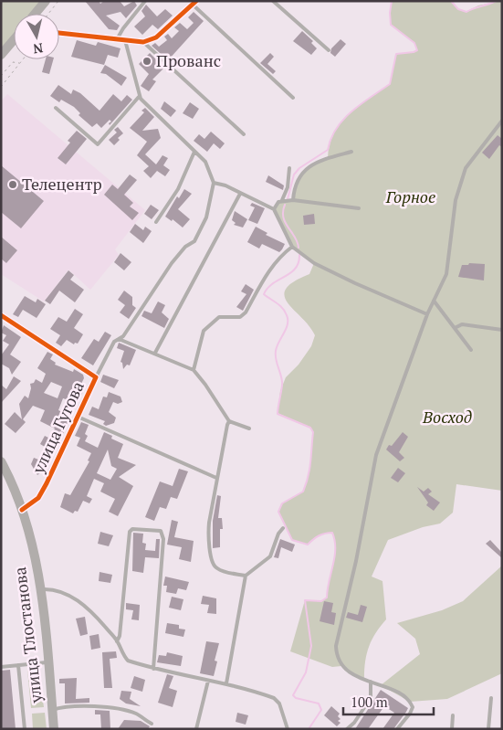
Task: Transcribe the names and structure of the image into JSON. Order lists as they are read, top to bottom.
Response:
{
  "streets": {
    "main road": ["улица Тлостанова"],
    "street": ["улица Гугова"]
  },
  "crossings": [
    ["улица Гугова", "улица Тлостанова"]
  ],
  "parks": ["Горное", "Восход"],
  "places": ["Прованс", "Телецентр"],
  "scale_bar": "100 m",
  "north": "bottom"
}
